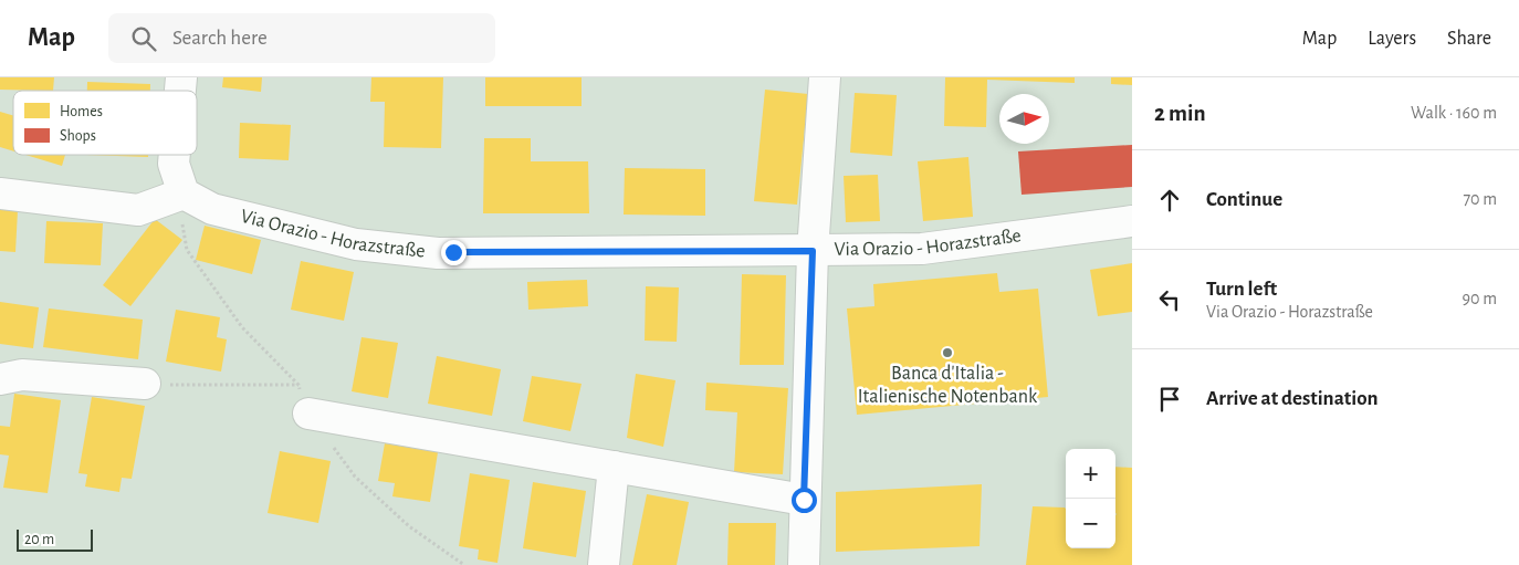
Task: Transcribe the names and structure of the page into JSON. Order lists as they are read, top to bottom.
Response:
{
  "streets": {
    "street": ["Via Orazio - Horazstraße"]
  },
  "places": ["Banca d'Italia - Italienische Notenbank"],
  "legend": ["Homes", "Shops"],
  "scale_bar": "20 m",
  "north": "right",
  "page": {
    "header": "Map",
    "search": "Search here",
    "nav": ["Map", "Layers", "Share"],
    "heading": ["2 min", "Walk · 160 m"],
    "list": [
      ["Continue", "70 m"],
      ["Turn left", "Via Orazio - Horazstraße", "90 m"],
      "Arrive at destination"
    ],
    "map_buttons": ["+", "−"],
    "scale": "20 m"
  }
}
